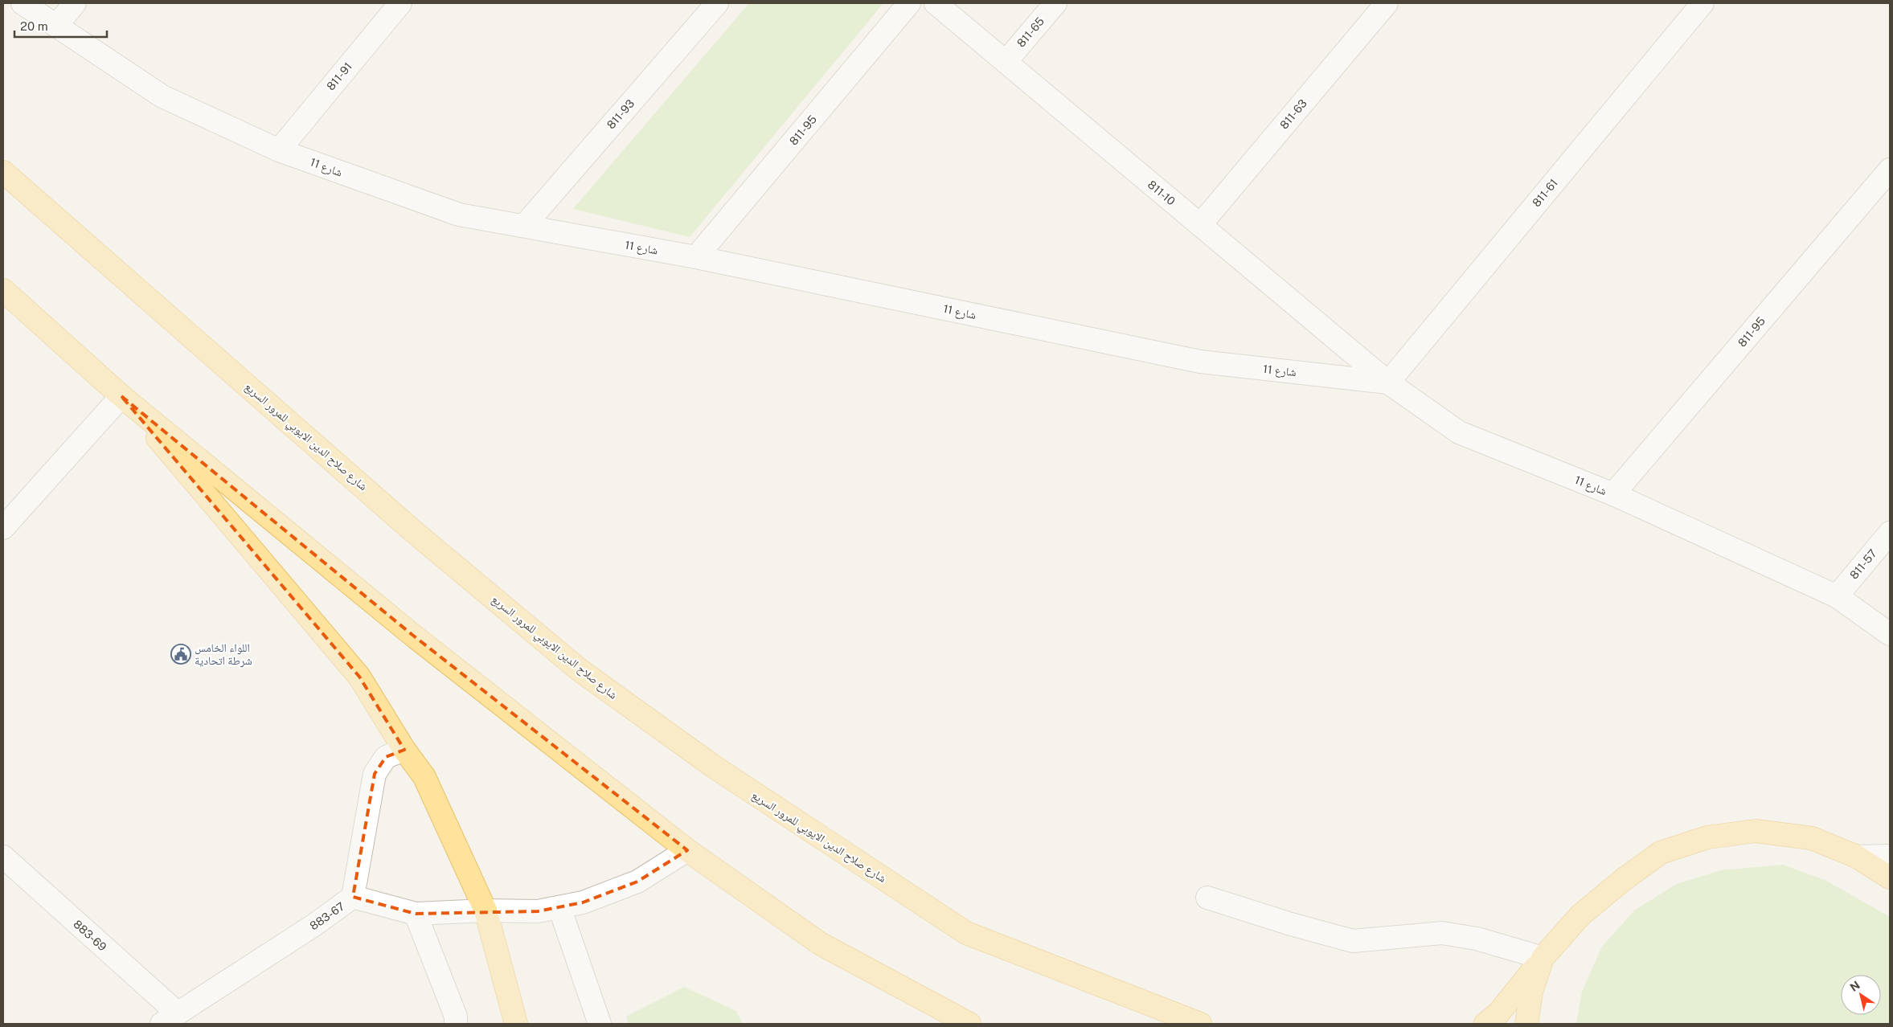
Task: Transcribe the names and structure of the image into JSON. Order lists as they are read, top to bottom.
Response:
{
  "streets": {
    "main road": ["شارع صلاح الدين الايوبي للمرور السريع"],
    "street": [
      "811-65",
      "811-91",
      "811-93",
      "811-63",
      "811-95",
      "شارع 11",
      "811-10",
      "811-61",
      "811-57",
      "883-67",
      "883-69"
    ]
  },
  "crossings": [
    ["811-65", "811-10"],
    ["811-91", "شارع 11"],
    ["811-93", "شارع 11"],
    ["811-63", "811-10"],
    ["811-95", "شارع 11"],
    ["شارع 11", "811-10"],
    ["شارع 11", "811-61"],
    ["شارع 11", "811-57"],
    ["811-10", "811-61"],
    ["883-67", "883-69"]
  ],
  "places": {
    "public building": ["اللواء الخامس شرطة اتحادية"]
  },
  "scale_bar": "20 m",
  "north": "top left"
}
